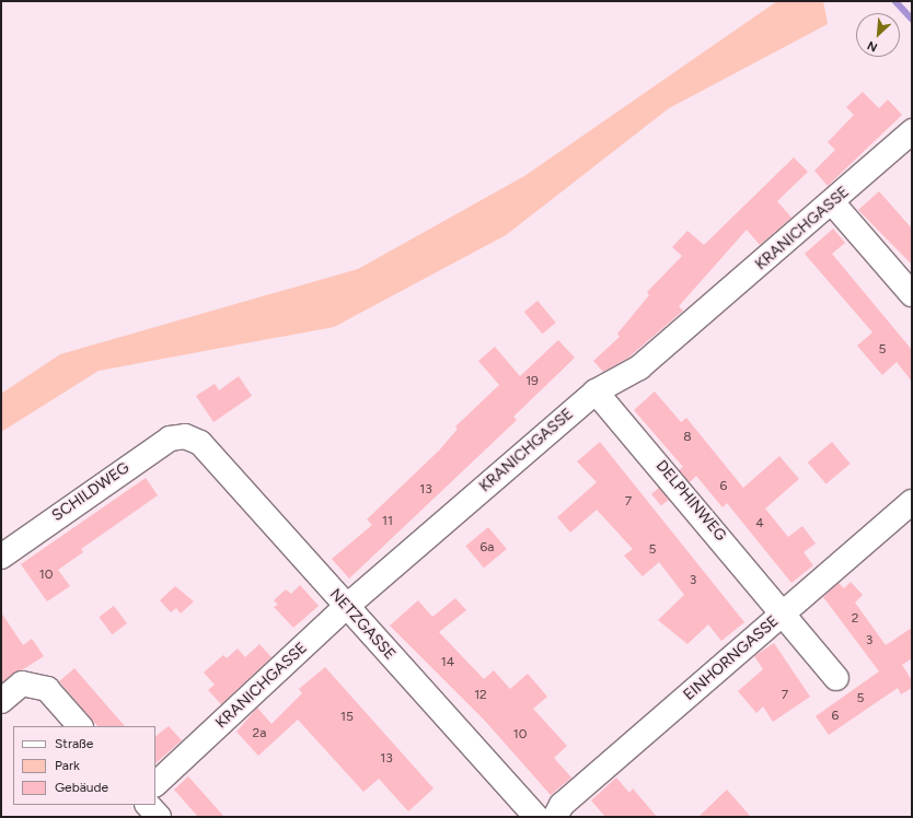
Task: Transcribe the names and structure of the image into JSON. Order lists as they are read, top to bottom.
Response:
{
  "streets": {
    "street": [
      "KRANICHGASSE",
      "SCHILDWEG",
      "DELPHINWEG",
      "NETZGASSE",
      "EINHORNGASSE"
    ]
  },
  "crossings": [
    ["KRANICHGASSE", "DELPHINWEG"],
    ["KRANICHGASSE", "NETZGASSE"],
    ["SCHILDWEG", "NETZGASSE"],
    ["DELPHINWEG", "EINHORNGASSE"]
  ],
  "house_numbers": [
    "5",
    "19",
    "8",
    "6",
    "13",
    "7",
    "11",
    "4",
    "6a",
    "5",
    "10",
    "3",
    "2",
    "3",
    "14",
    "12",
    "7",
    "5",
    "6",
    "15",
    "2a",
    "10",
    "13"
  ],
  "legend": ["Straße", "Park", "Gebäude"],
  "north": "bottom left"
}
